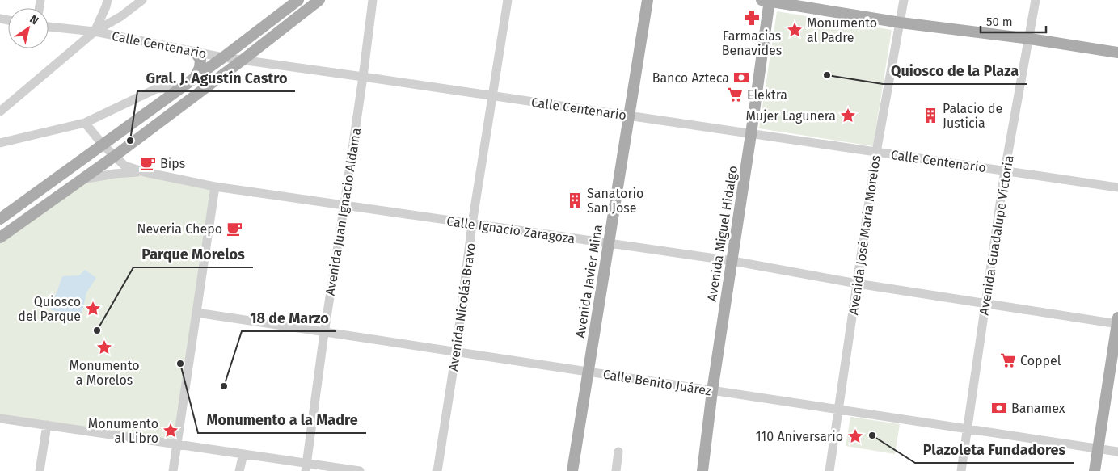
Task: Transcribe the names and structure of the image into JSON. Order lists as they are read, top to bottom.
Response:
{
  "streets": {
    "main road": ["Avenida Miguel Hidalgo", "Avenida Javier Mina"],
    "street": [
      "Calle Centenario",
      "Avenida Juan Ignacio Aldama",
      "Calle Ignacio Zaragoza",
      "Avenida José María Morelos",
      "Avenida Guadalupe Victoria",
      "Avenida Nicolás Bravo",
      "Calle Benito Juárez"
    ]
  },
  "crossings": [
    ["Calle Centenario", "Avenida Juan Ignacio Aldama"],
    ["Calle Centenario", "Avenida Miguel Hidalgo"],
    ["Calle Centenario", "Avenida José María Morelos"],
    ["Calle Centenario", "Avenida Guadalupe Victoria"],
    ["Calle Centenario", "Avenida Javier Mina"],
    ["Calle Centenario", "Avenida Nicolás Bravo"],
    ["Avenida Juan Ignacio Aldama", "Calle Ignacio Zaragoza"],
    ["Avenida Juan Ignacio Aldama", "Calle Benito Juárez"],
    ["Calle Ignacio Zaragoza", "Avenida Miguel Hidalgo"],
    ["Calle Ignacio Zaragoza", "Avenida José María Morelos"],
    ["Calle Ignacio Zaragoza", "Avenida Guadalupe Victoria"],
    ["Calle Ignacio Zaragoza", "Avenida Javier Mina"],
    ["Calle Ignacio Zaragoza", "Avenida Nicolás Bravo"],
    ["Avenida Miguel Hidalgo", "Calle Benito Juárez"],
    ["Avenida José María Morelos", "Calle Benito Juárez"],
    ["Avenida Guadalupe Victoria", "Calle Benito Juárez"],
    ["Avenida Javier Mina", "Calle Benito Juárez"],
    ["Avenida Nicolás Bravo", "Calle Benito Juárez"]
  ],
  "places": {
    "pharmacy": ["Farmacias Benavides"],
    "place": [
      "Monumento al Padre",
      "Mujer Lagunera",
      "Quiosco del Parque",
      "Monumento a Morelos",
      "Monumento al Libro",
      "110 Aniversario"
    ],
    "other": [
      "Quiosco de la Plaza",
      "Gral. J. Agustín Castro",
      "Parque Morelos",
      "Monumento a la Madre",
      "18 de Marzo",
      "Plazoleta Fundadores"
    ],
    "bank": ["Banco Azteca", "Banamex"],
    "supermarket": ["Elektra", "Coppel"],
    "building": ["Palacio de Justicia", "Sanatorio San Jose"],
    "cafe": ["Bips", "Neveria Chepo"]
  },
  "scale_bar": "50 m",
  "north": "top right"
}
